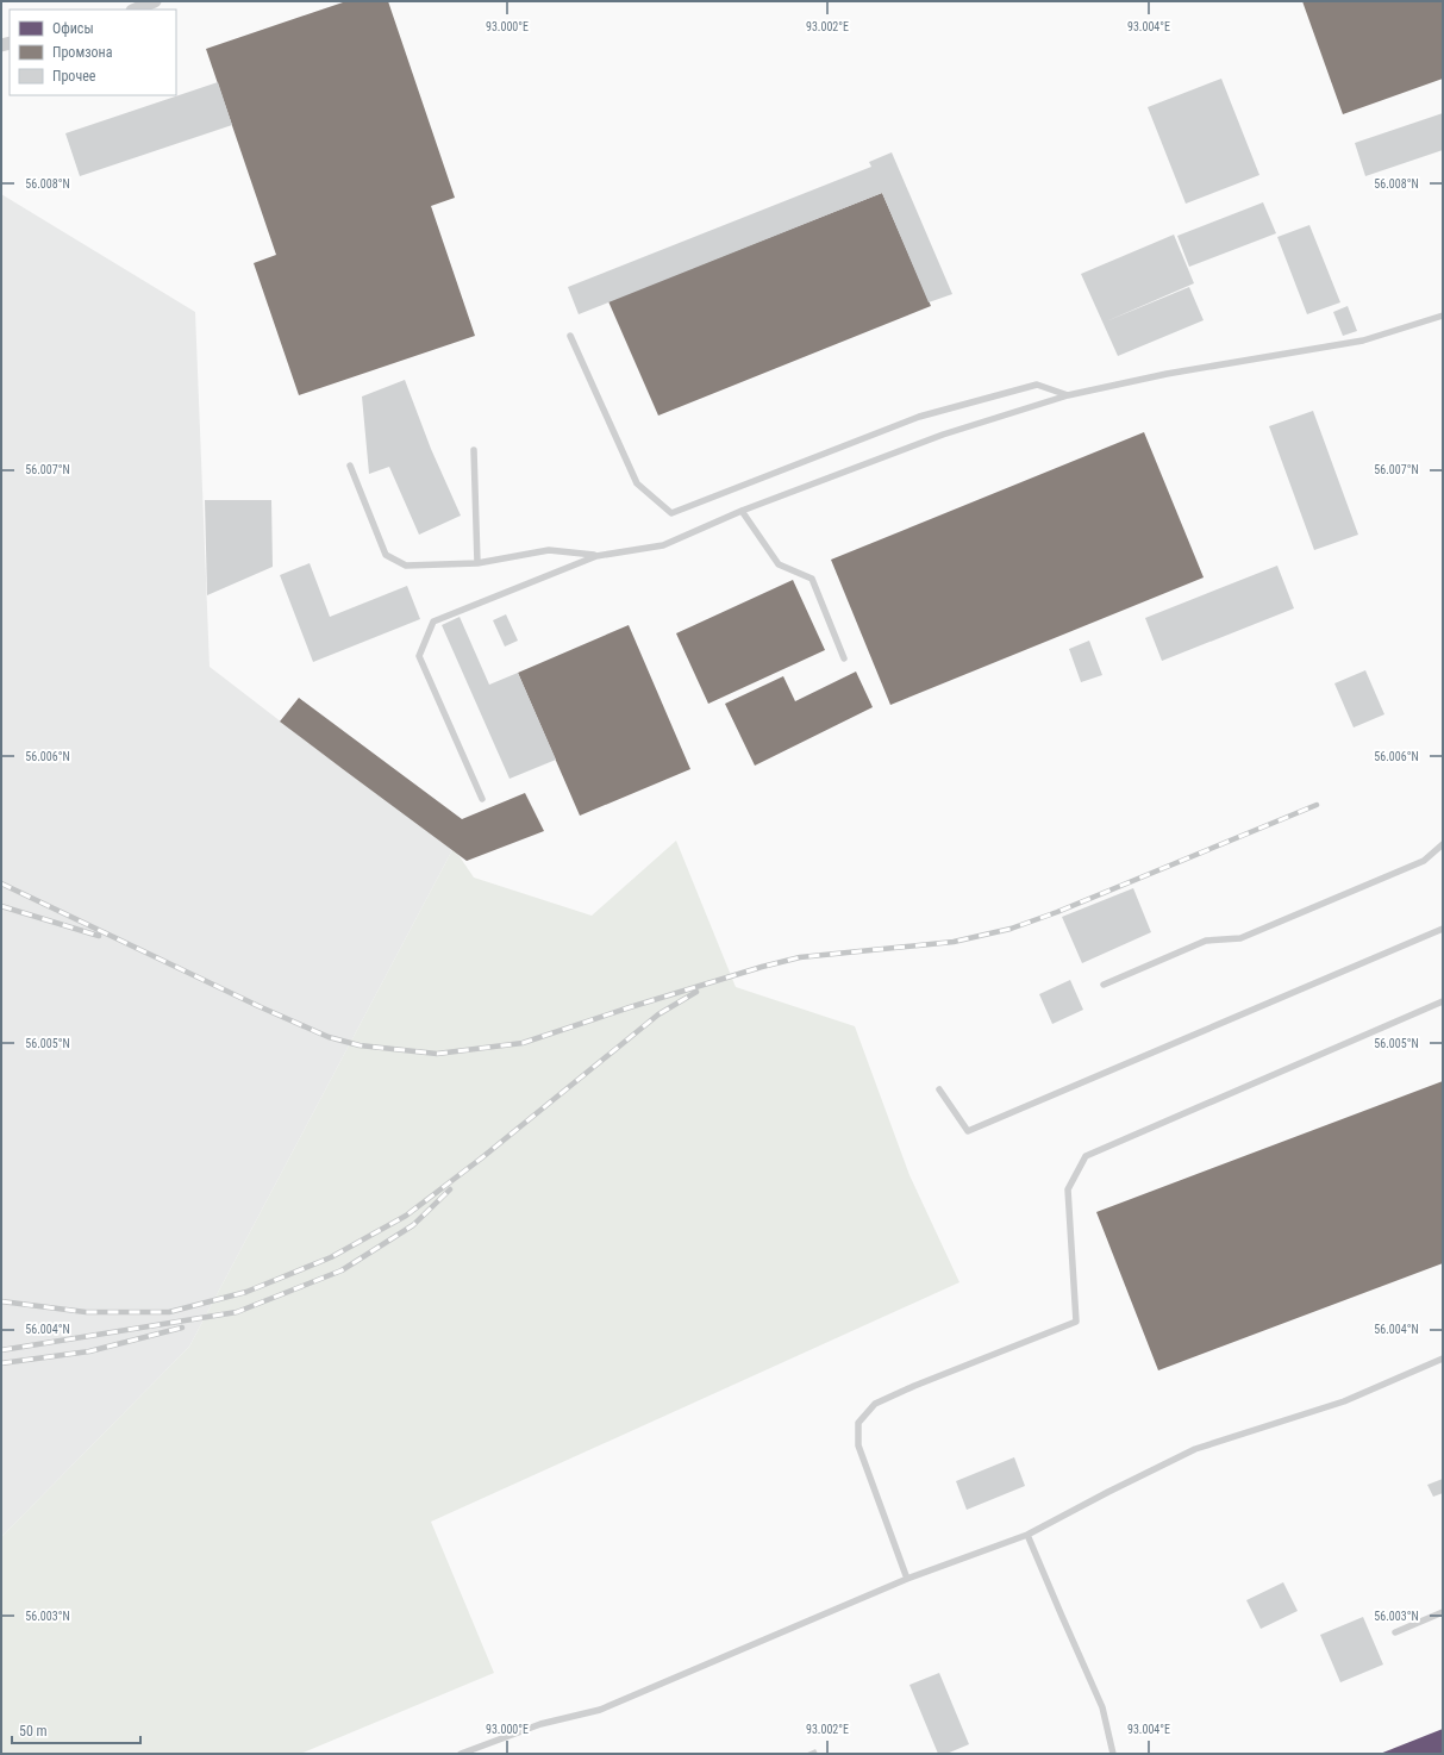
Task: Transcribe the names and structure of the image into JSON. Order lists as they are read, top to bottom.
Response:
{
  "legend": ["Офисы", "Промзона", "Прочее"],
  "scale_bar": "50 m",
  "coordinates": [
    "93.000°E",
    "93.002°E",
    "93.004°E",
    "56.008°N",
    "56.007°N",
    "56.006°N",
    "56.005°N",
    "56.004°N",
    "56.003°N"
  ]
}
